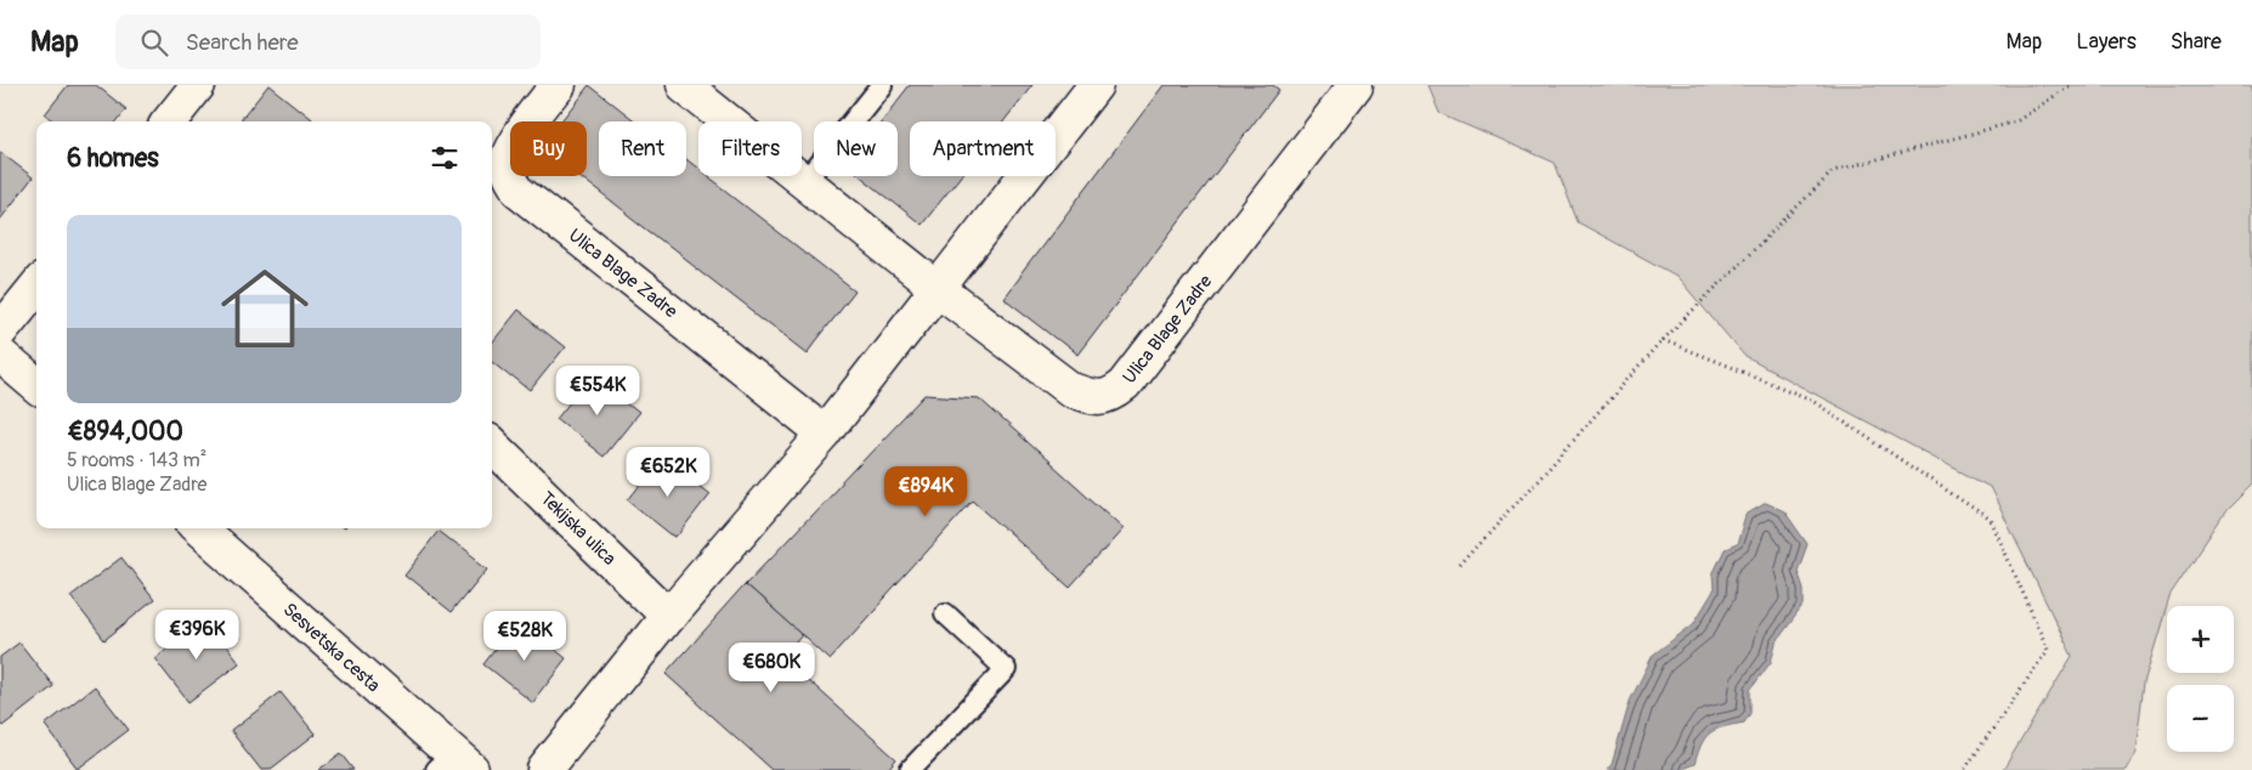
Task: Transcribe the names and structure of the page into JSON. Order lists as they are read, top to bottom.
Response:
{
  "streets": {
    "street": ["Ulica Blage Zadre", "Tekijska ulica", "Sesvetska cesta"]
  },
  "page": {
    "header": "Map",
    "search": "Search here",
    "nav": ["Map", "Layers", "Share"],
    "chip": [
      "Buy",
      "Rent",
      "Filters",
      "New",
      "Apartment"
    ],
    "heading": "6 homes",
    "list": [
      {
        "name": "€894,000",
        "note": "5 rooms · 143 m² · Ulica Blage Zadre"
      }
    ],
    "price": [
      "€554K",
      "€652K",
      "€894K",
      "€396K",
      "€528K",
      "€680K"
    ],
    "map_buttons": ["+", "−"]
  }
}
